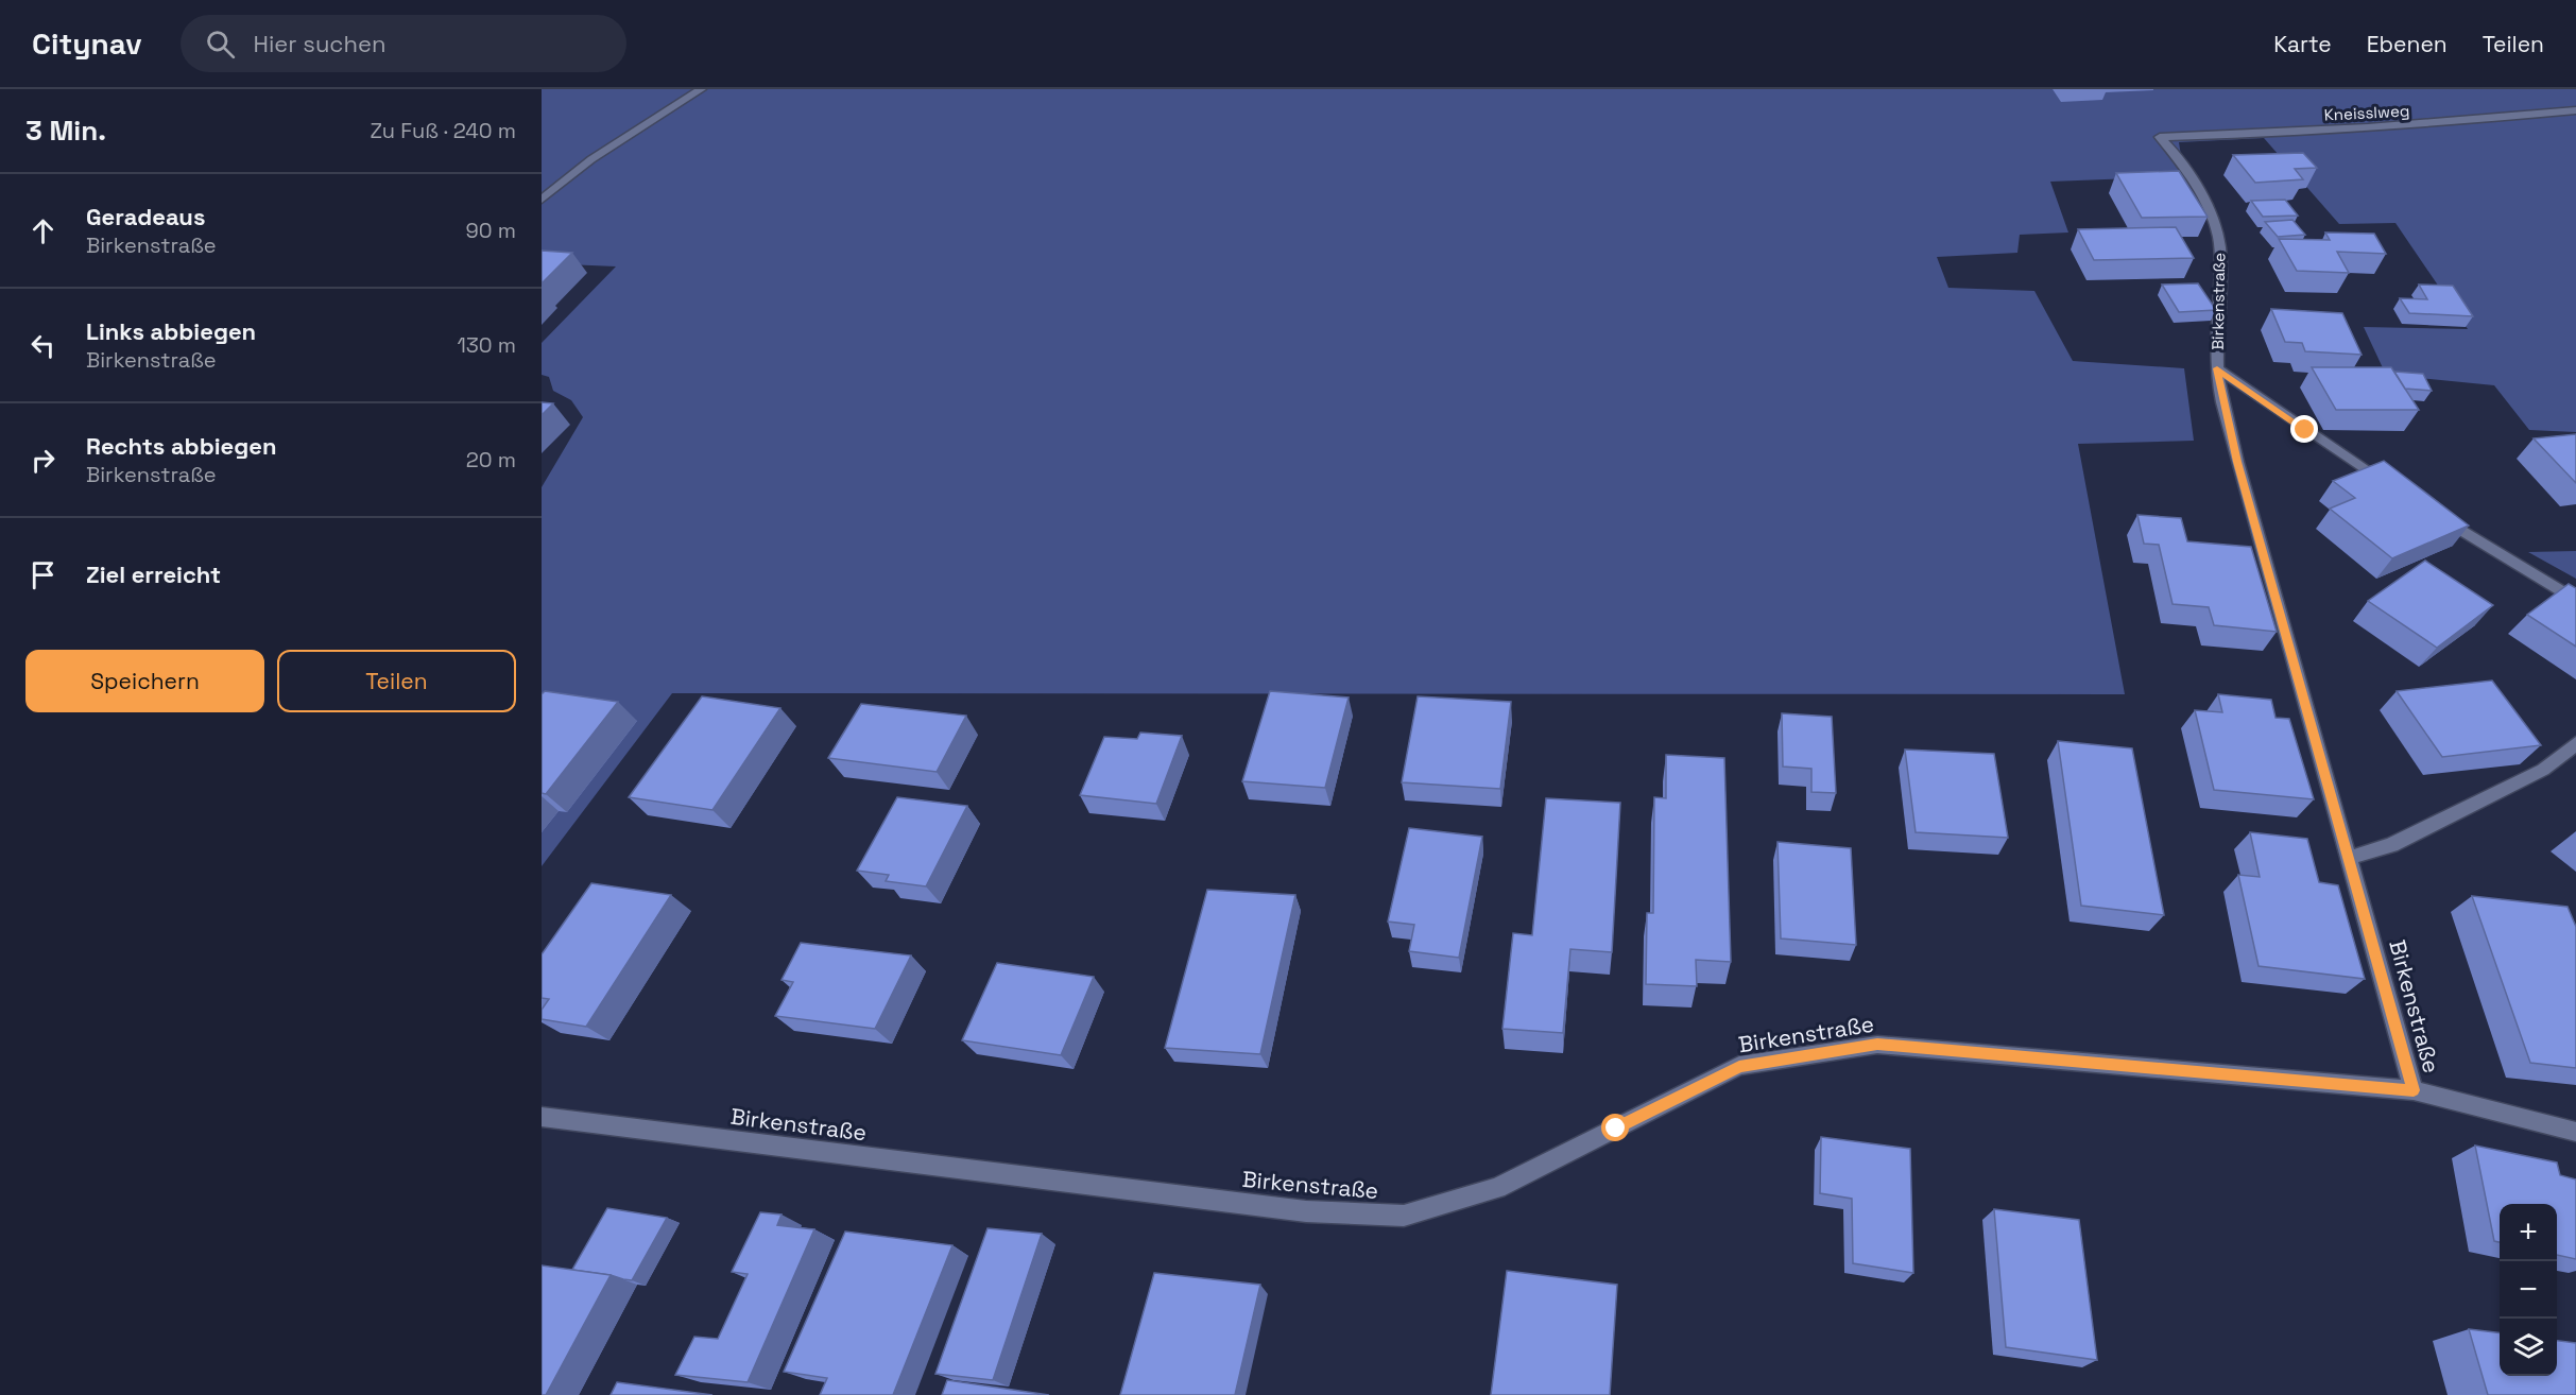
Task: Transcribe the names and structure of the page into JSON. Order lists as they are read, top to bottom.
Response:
{
  "streets": {
    "street": ["Kneisslweg", "Birkenstraße"]
  },
  "crossings": [
    ["Kneisslweg", "Birkenstraße"]
  ],
  "page": {
    "header": "Citynav",
    "search": "Hier suchen",
    "nav": ["Karte", "Ebenen", "Teilen"],
    "heading": ["3 Min.", "Zu Fuß · 240 m"],
    "list": [
      ["Geradeaus", "Birkenstraße", "90 m"],
      ["Links abbiegen", "Birkenstraße", "130 m"],
      ["Rechts abbiegen", "Birkenstraße", "20 m"],
      "Ziel erreicht"
    ],
    "buttons": ["Speichern", "Teilen"],
    "map_buttons": ["+", "−"]
  }
}
